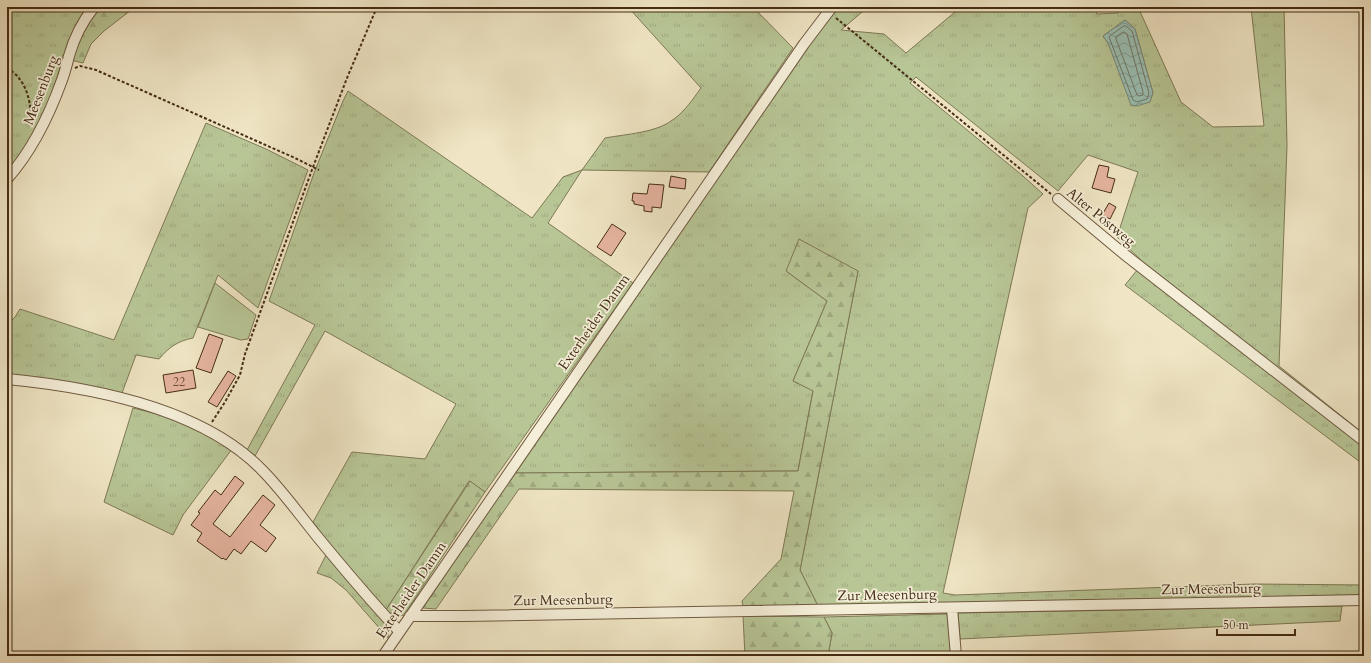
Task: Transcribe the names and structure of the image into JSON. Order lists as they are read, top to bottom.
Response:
{
  "streets": {
    "street": [
      "Meesenburg",
      "Alter Postweg",
      "Exterheider Damm",
      "Zur Meesenburg"
    ]
  },
  "crossings": [
    ["Alter Postweg", "Exterheider Damm"],
    ["Exterheider Damm", "Zur Meesenburg"]
  ],
  "house_numbers": ["22"],
  "scale_bar": "50 m"
}
